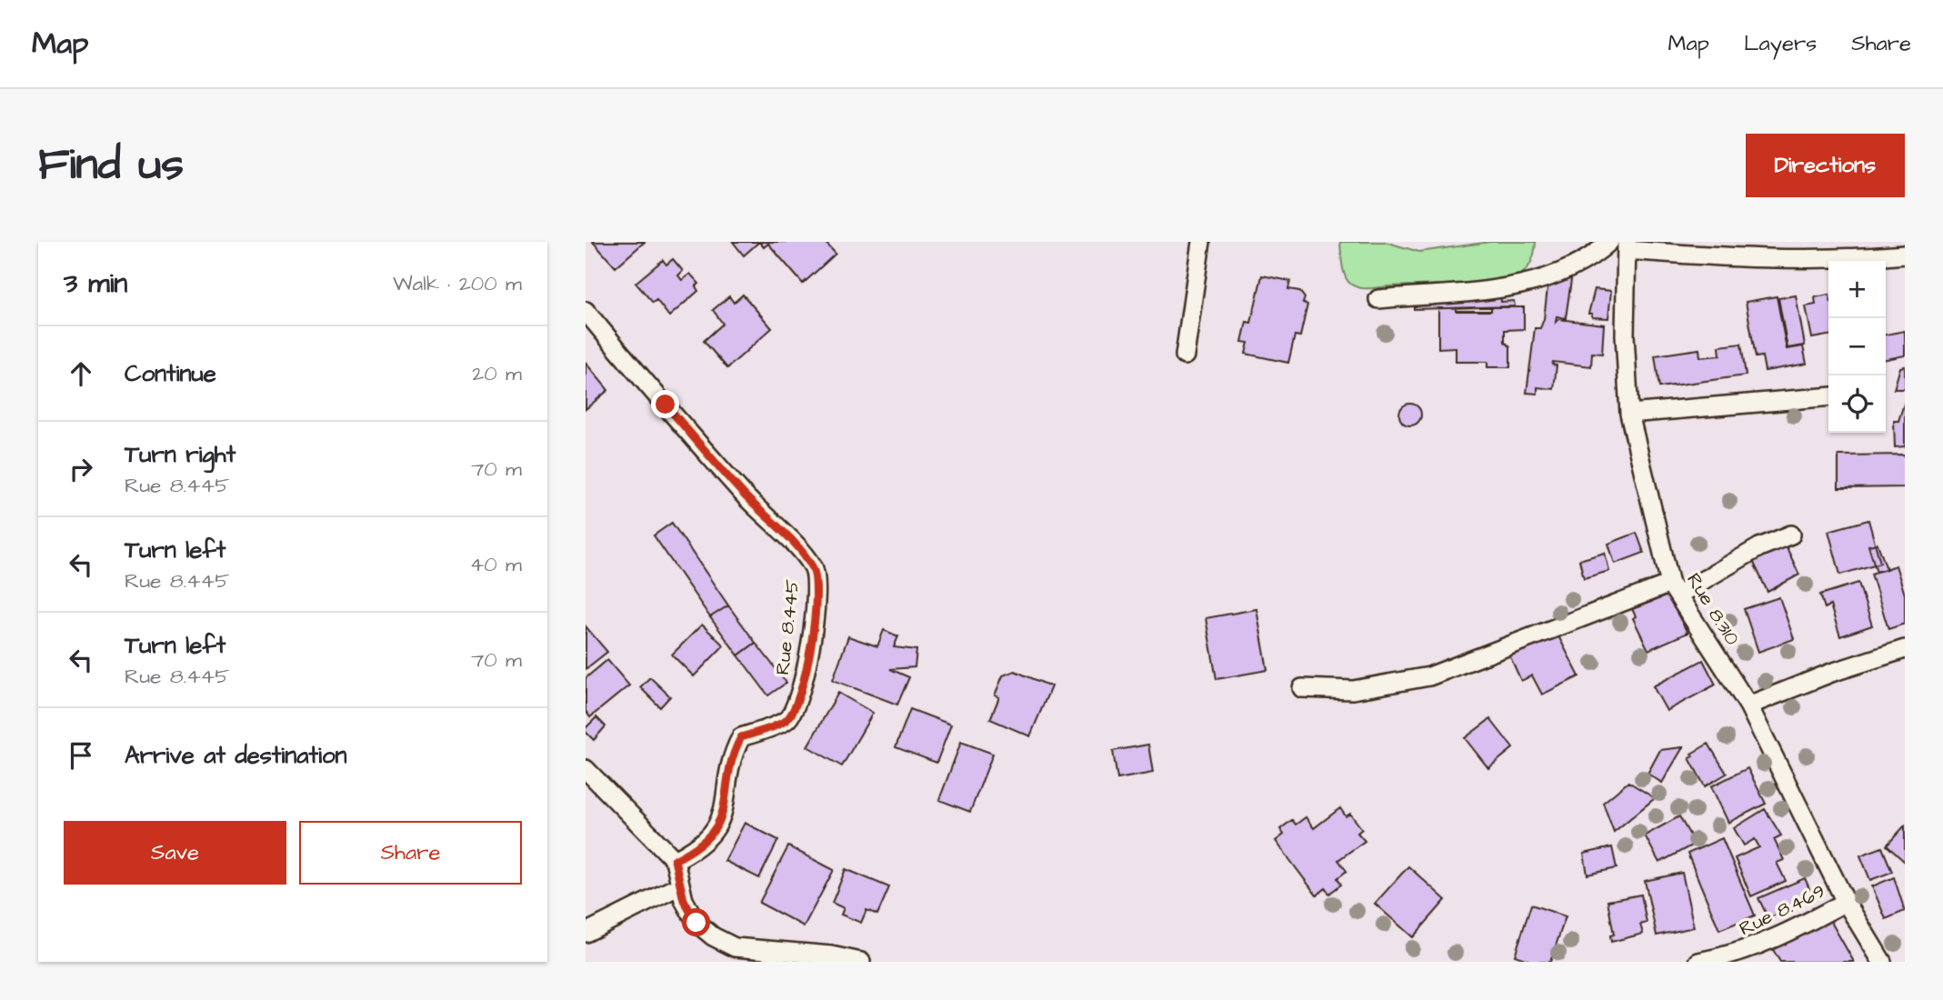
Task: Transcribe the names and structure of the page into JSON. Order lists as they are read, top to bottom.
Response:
{
  "streets": {
    "street": ["Rue 8.310", "Rue 8.445", "Rue 8.469"]
  },
  "crossings": [
    ["Rue 8.310", "Rue 8.469"]
  ],
  "page": {
    "header": "Map",
    "nav": ["Map", "Layers", "Share"],
    "buttons": [
      "Directions",
      ["Save", "Share"]
    ],
    "title": "Find us",
    "heading": ["3 min", "Walk · 200 m"],
    "map_buttons": ["+", "−"],
    "list": [
      ["Continue", "20 m"],
      ["Turn right", "Rue 8.445", "70 m"],
      ["Turn left", "Rue 8.445", "40 m"],
      ["Turn left", "Rue 8.445", "70 m"],
      "Arrive at destination"
    ]
  }
}
